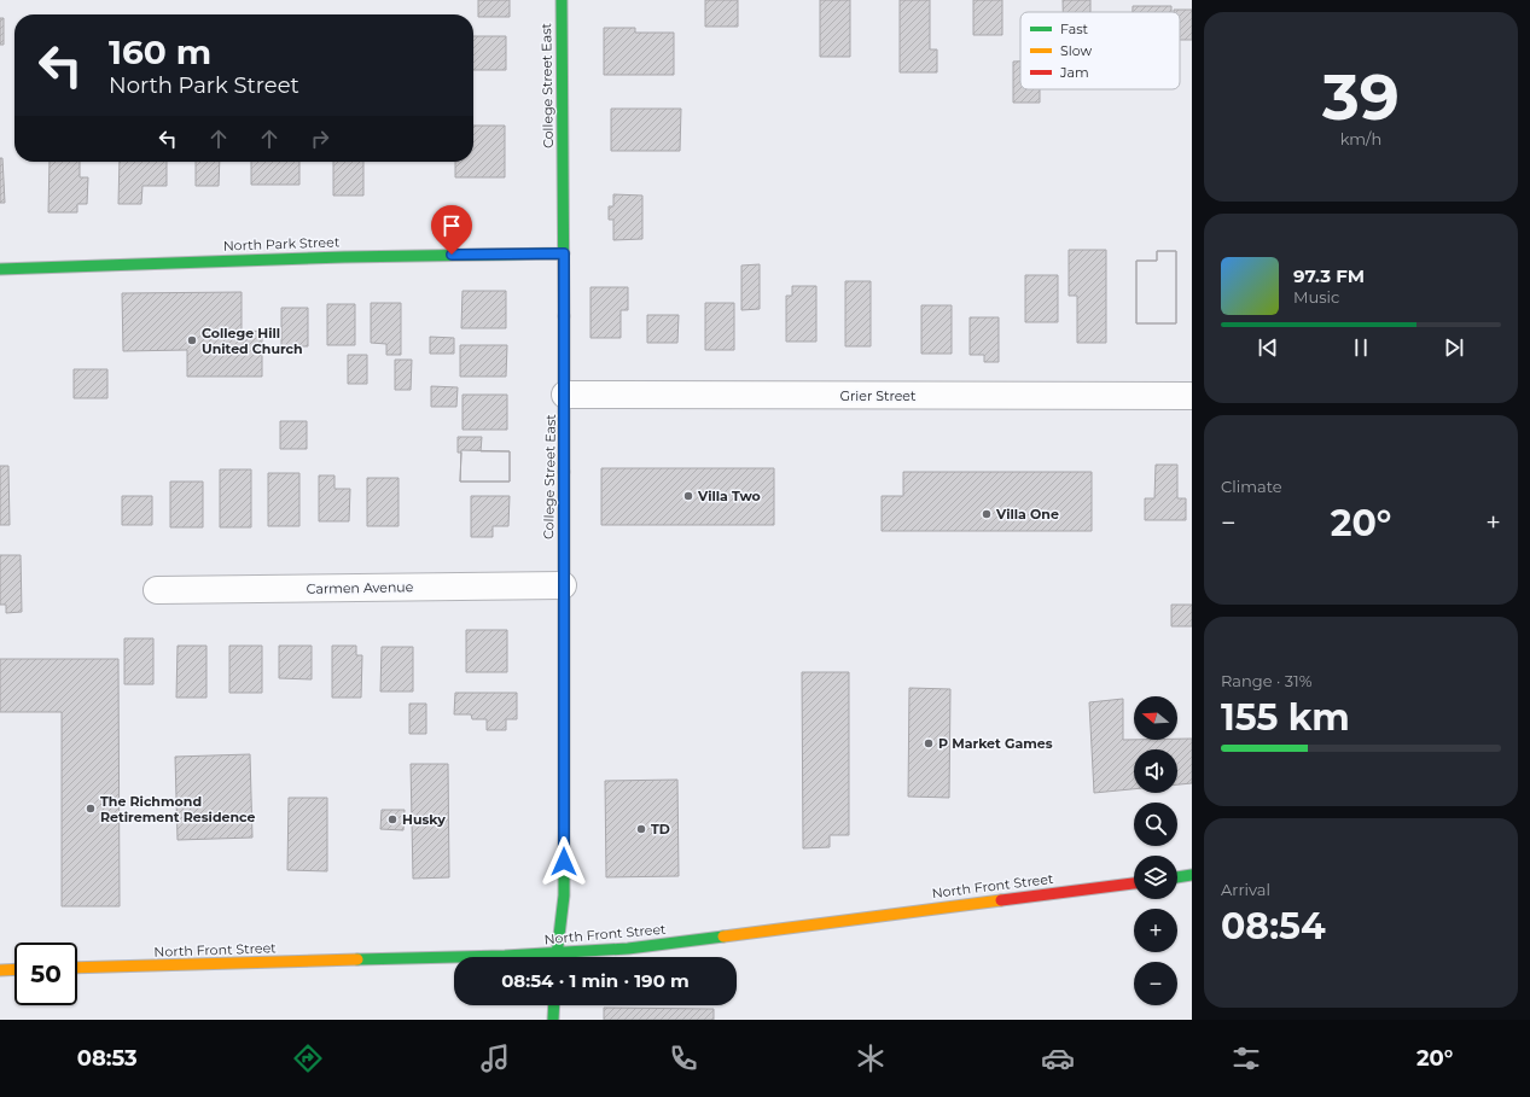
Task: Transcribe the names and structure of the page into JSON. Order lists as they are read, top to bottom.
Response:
{
  "streets": {
    "main road": ["College Street East", "North Park Street", "North Front Street"],
    "street": ["Grier Street", "Carmen Avenue"]
  },
  "crossings": [
    ["College Street East", "North Park Street"],
    ["College Street East", "Grier Street"],
    ["College Street East", "Carmen Avenue"],
    ["College Street East", "North Front Street"]
  ],
  "places": [
    "College Hill United Church",
    "Villa Two",
    "Villa One",
    "P Market Games",
    "The Richmond Retirement Residence",
    "Husky",
    "TD"
  ],
  "legend": ["Fast", "Slow", "Jam"],
  "north": "left",
  "page": {
    "tile": [
      ["39", "km/h"],
      "Climate",
      ["Range · 31%", "155 km"],
      ["Arrival", "08:54"]
    ],
    "turn": ["160 m", "North Park Street"],
    "song": ["97.3 FM", "Music"],
    "heat": ["−", "20°", "+"],
    "map_buttons": ["+", "−"],
    "limit": "50",
    "trip": "08:54 · 1 min · 190 m",
    "tabs": ["08:53", "20°"]
  }
}
